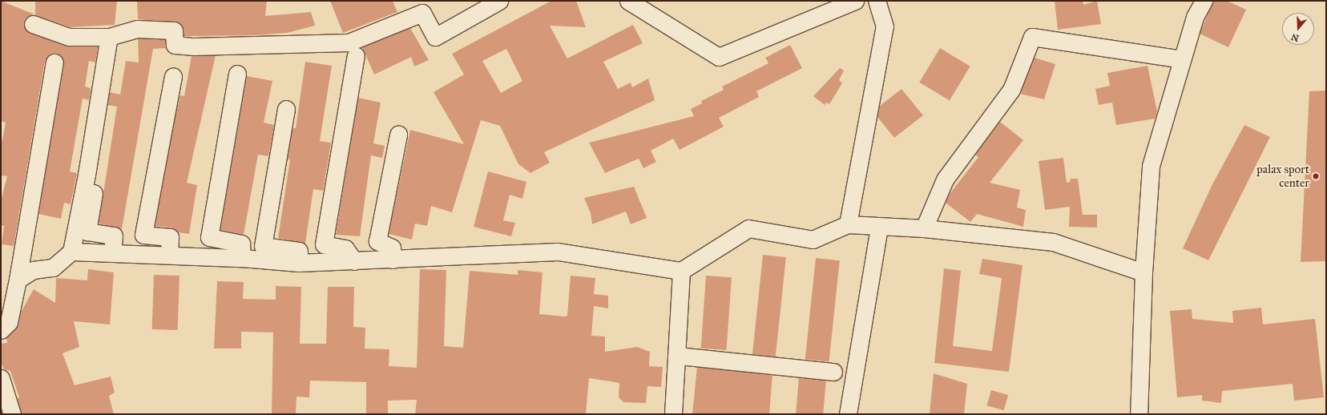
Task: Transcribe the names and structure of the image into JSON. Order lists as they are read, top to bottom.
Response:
{
  "places": ["palax sport center"],
  "north": "bottom"
}
